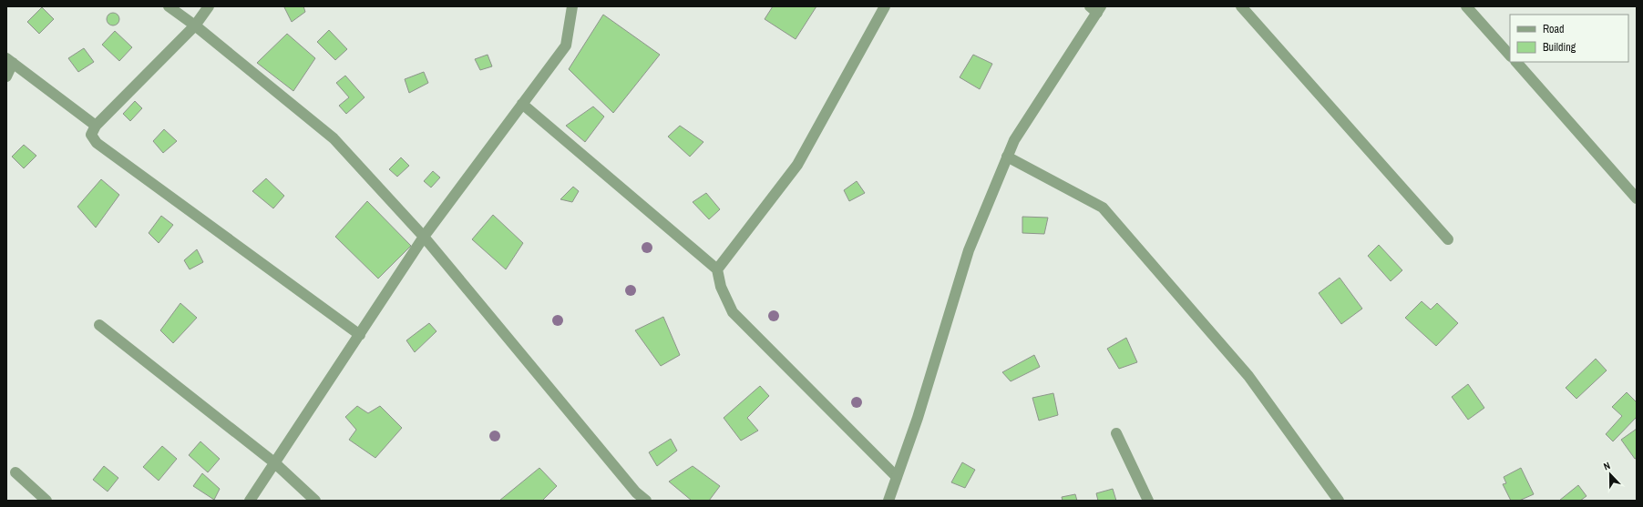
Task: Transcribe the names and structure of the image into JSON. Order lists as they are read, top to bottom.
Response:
{
  "legend": ["Road", "Building"],
  "north": "top"
}
